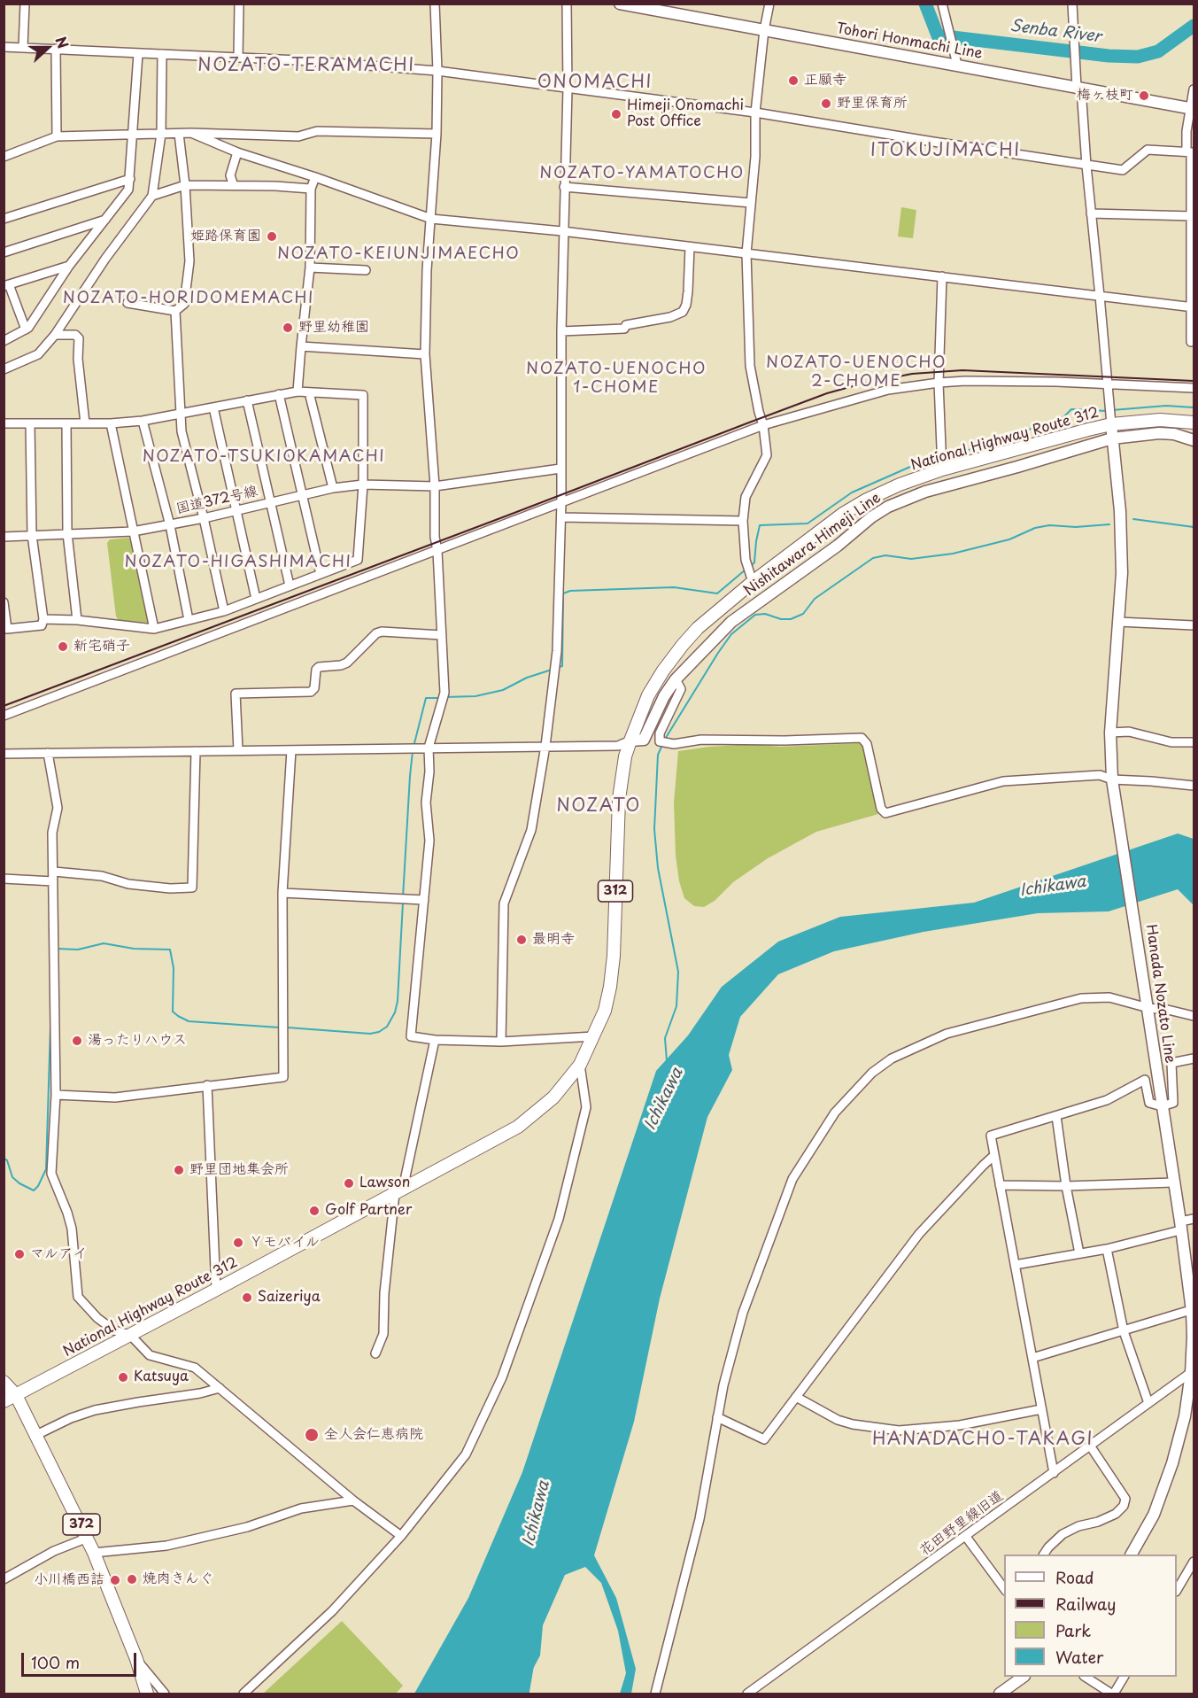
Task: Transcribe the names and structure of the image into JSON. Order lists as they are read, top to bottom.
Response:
{
  "streets": {
    "highway": ["National Highway Route 312", "312", "372"],
    "main road": ["Tohori Honmachi Line", "Nishitawara Himeji Line", "Hanada Nozato Line"],
    "street": ["国道372号線", "花田野里線旧道"]
  },
  "crossings": [
    ["National Highway Route 312", "Nishitawara Himeji Line"],
    ["National Highway Route 312", "Hanada Nozato Line"],
    ["National Highway Route 312", "372"],
    ["Nishitawara Himeji Line", "Hanada Nozato Line"],
    ["Hanada Nozato Line", "花田野里線旧道"]
  ],
  "districts": [
    "NOZATO-TERAMACHI",
    "ONOMACHI",
    "ITOKUJIMACHI",
    "NOZATO-YAMATOCHO",
    "NOZATO-KEIUNJIMAECHO",
    "NOZATO-HORIDOMEMACHI",
    "NOZATO-UENOCHO 2-CHOME",
    "NOZATO-UENOCHO 1-CHOME",
    "NOZATO-TSUKIOKAMACHI",
    "NOZATO-HIGASHIMACHI",
    "NOZATO",
    "HANADACHO-TAKAGI"
  ],
  "water": ["Senba River", "Ichikawa"],
  "places": [
    "正願寺",
    "梅ヶ枝町",
    "野里保育所",
    "Himeji Onomachi Post Office",
    "姫路保育園",
    "野里幼稚園",
    "新宅硝子",
    "最明寺",
    "湯ったりハウス",
    "野里団地集会所",
    "Lawson",
    "Golf Partner",
    "Ｙモバイル",
    "マルアイ",
    "Saizeriya",
    "Katsuya",
    "全人会仁恵病院",
    "焼肉きんぐ",
    "小川橋西詰"
  ],
  "legend": [
    "Road",
    "Railway",
    "Park",
    "Water"
  ],
  "scale_bar": "100 m",
  "north": "right"
}
